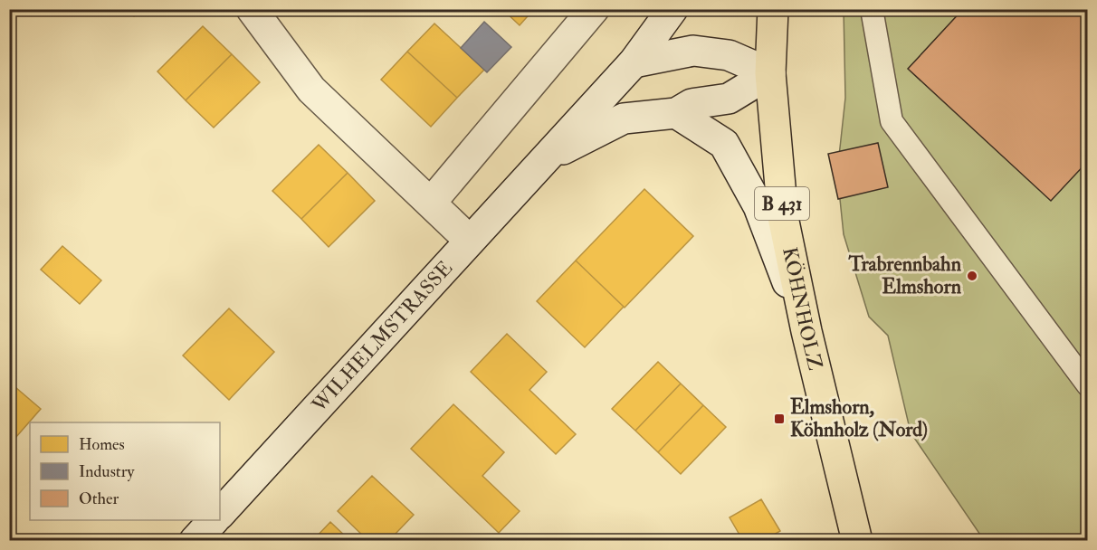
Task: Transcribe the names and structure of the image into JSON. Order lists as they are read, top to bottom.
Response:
{
  "streets": {
    "main road": ["B 431", "KÖHNHOLZ", "WILHELMSTRASSE"]
  },
  "crossings": [
    ["KÖHNHOLZ", "WILHELMSTRASSE"]
  ],
  "places": {
    "other": ["Trabrennbahn Elmshorn"],
    "transit": ["Elmshorn, Köhnholz (Nord)"]
  },
  "legend": ["Homes", "Industry", "Other"]
}
